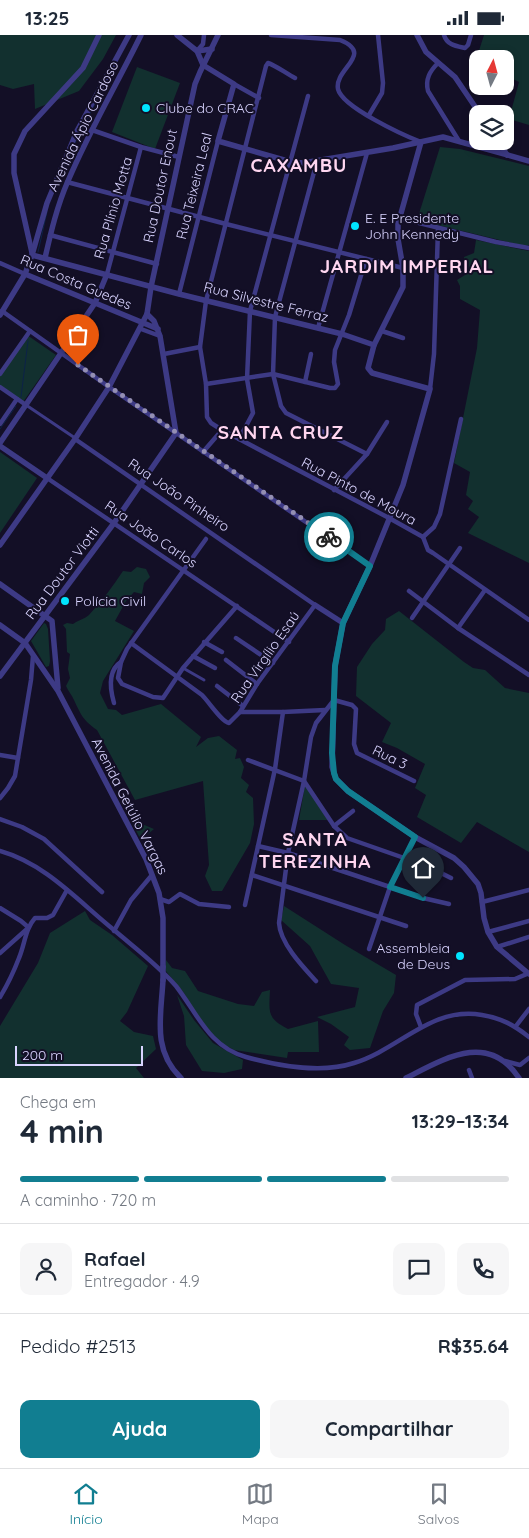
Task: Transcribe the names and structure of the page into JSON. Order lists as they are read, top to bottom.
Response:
{
  "streets": {
    "street": [
      "Avenida Ápio Cardoso",
      "Rua Doutor Enout",
      "Rua Teixeira Leal",
      "Rua Plínio Motta",
      "Rua Costa Guedes",
      "Rua Silvestre Ferraz",
      "Rua Pinto de Moura",
      "Rua João Pinheiro",
      "Rua João Carlos",
      "Rua Doutor Viotti",
      "Rua Virgílio Esaú",
      "Rua 3",
      "Avenida Getúlio Vargas"
    ]
  },
  "crossings": [
    ["Avenida Ápio Cardoso", "Rua Costa Guedes"],
    ["Avenida Ápio Cardoso", "Rua Silvestre Ferraz"],
    ["Rua Doutor Enout", "Rua Costa Guedes"],
    ["Rua Doutor Enout", "Rua Silvestre Ferraz"],
    ["Rua Doutor Enout", "Rua João Pinheiro"],
    ["Rua Doutor Enout", "Rua João Carlos"],
    ["Rua Teixeira Leal", "Rua Silvestre Ferraz"],
    ["Rua Plínio Motta", "Rua Silvestre Ferraz"],
    ["Rua Silvestre Ferraz", "Rua Pinto de Moura"],
    ["Rua João Pinheiro", "Rua Doutor Viotti"],
    ["Rua João Pinheiro", "Rua Virgílio Esaú"],
    ["Rua João Carlos", "Rua Doutor Viotti"],
    ["Rua João Carlos", "Rua Virgílio Esaú"],
    ["Rua Doutor Viotti", "Avenida Getúlio Vargas"]
  ],
  "districts": [
    "CAXAMBU",
    "JARDIM IMPERIAL",
    "SANTA CRUZ",
    "SANTA TEREZINHA"
  ],
  "places": [
    "Clube do CRAC",
    "E. E Presidente John Kennedy",
    "Polícia Civil",
    "Assembleia de Deus"
  ],
  "scale_bar": "200 m",
  "north": "top",
  "page": {
    "status": "13:25",
    "scale": "200 m",
    "heading": ["4 min", "Chega em", "13:29–13:34"],
    "panel": [
      "Rafael",
      "Entregador · 4.9",
      "Pedido #2513",
      "R$35.64"
    ],
    "bar": "A caminho · 720 m",
    "buttons": ["Ajuda", "Compartilhar"],
    "tabs": ["Início", "Mapa", "Salvos"]
  }
}
